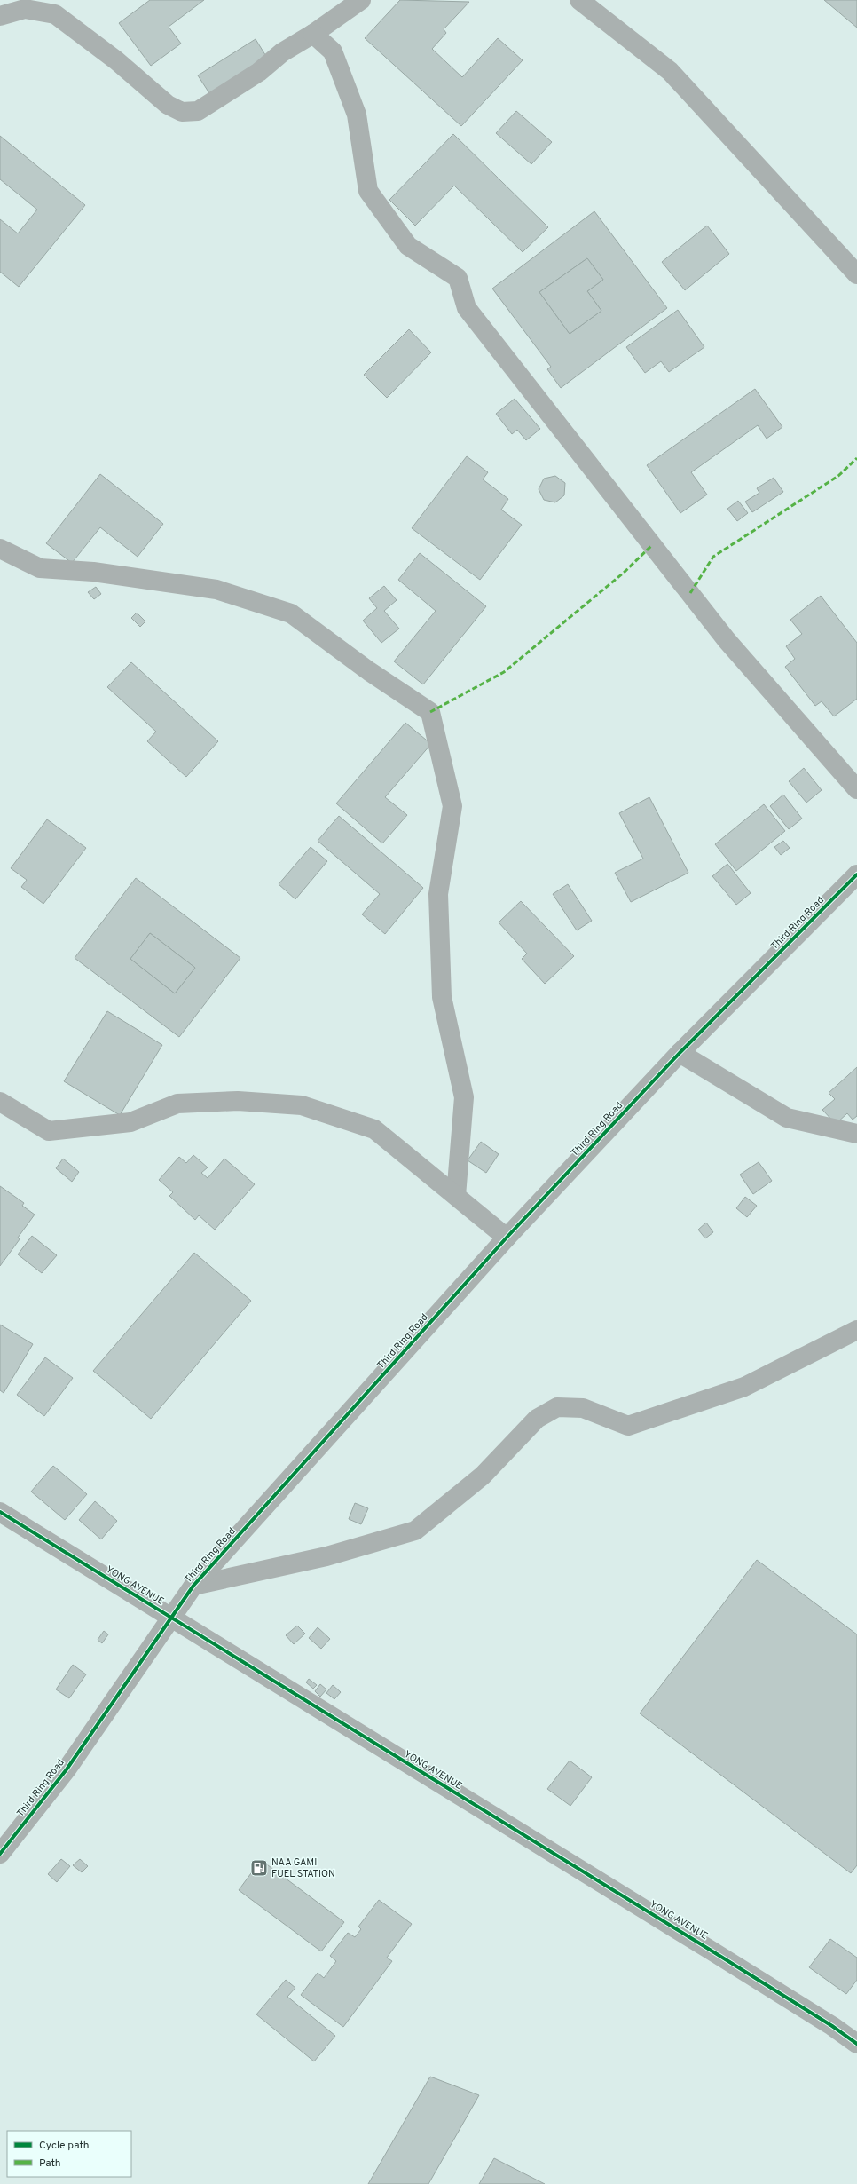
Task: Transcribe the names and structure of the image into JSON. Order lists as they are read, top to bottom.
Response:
{
  "streets": {
    "street": ["Third Ring Road", "YONG AVENUE"]
  },
  "crossings": [
    ["Third Ring Road", "YONG AVENUE"]
  ],
  "places": {
    "fuel station": ["NAA GAMI FUEL STATION"]
  },
  "legend": ["Cycle path", "Path"]
}
